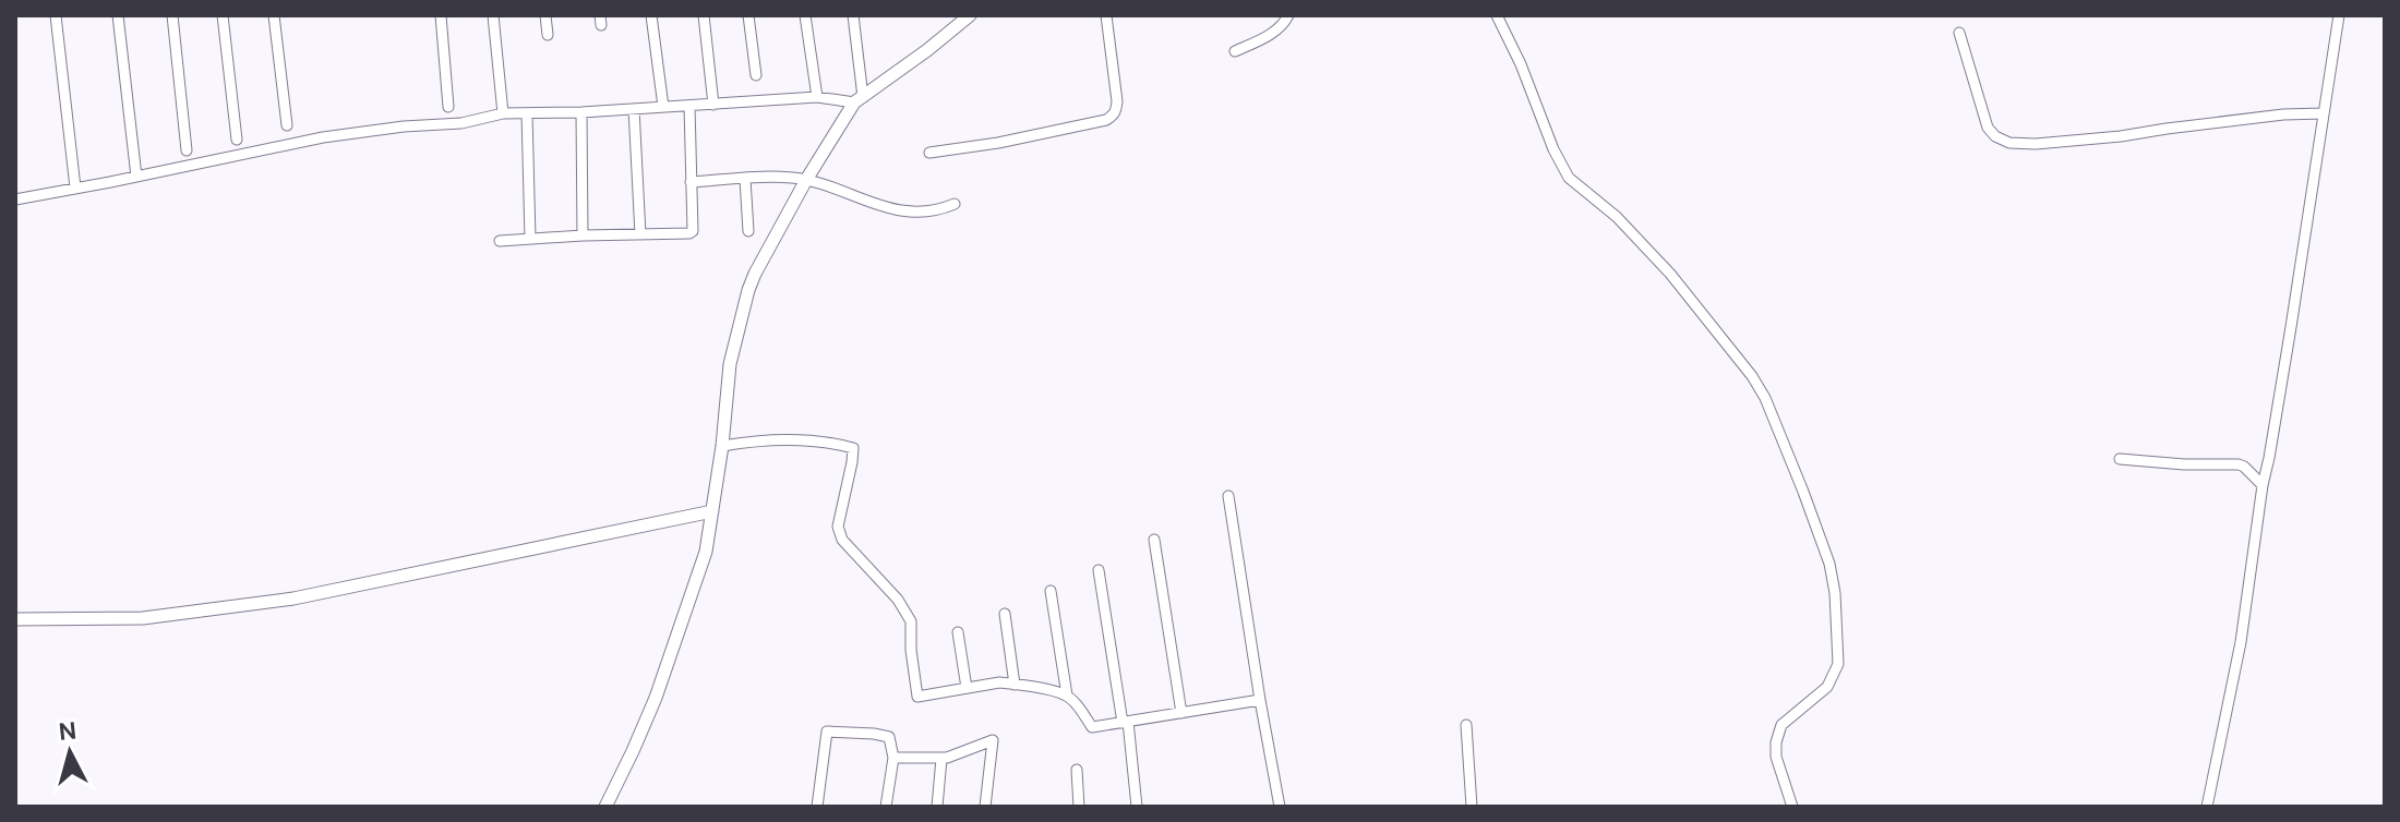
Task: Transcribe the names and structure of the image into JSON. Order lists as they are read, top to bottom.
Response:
{
  "north": "top"
}
